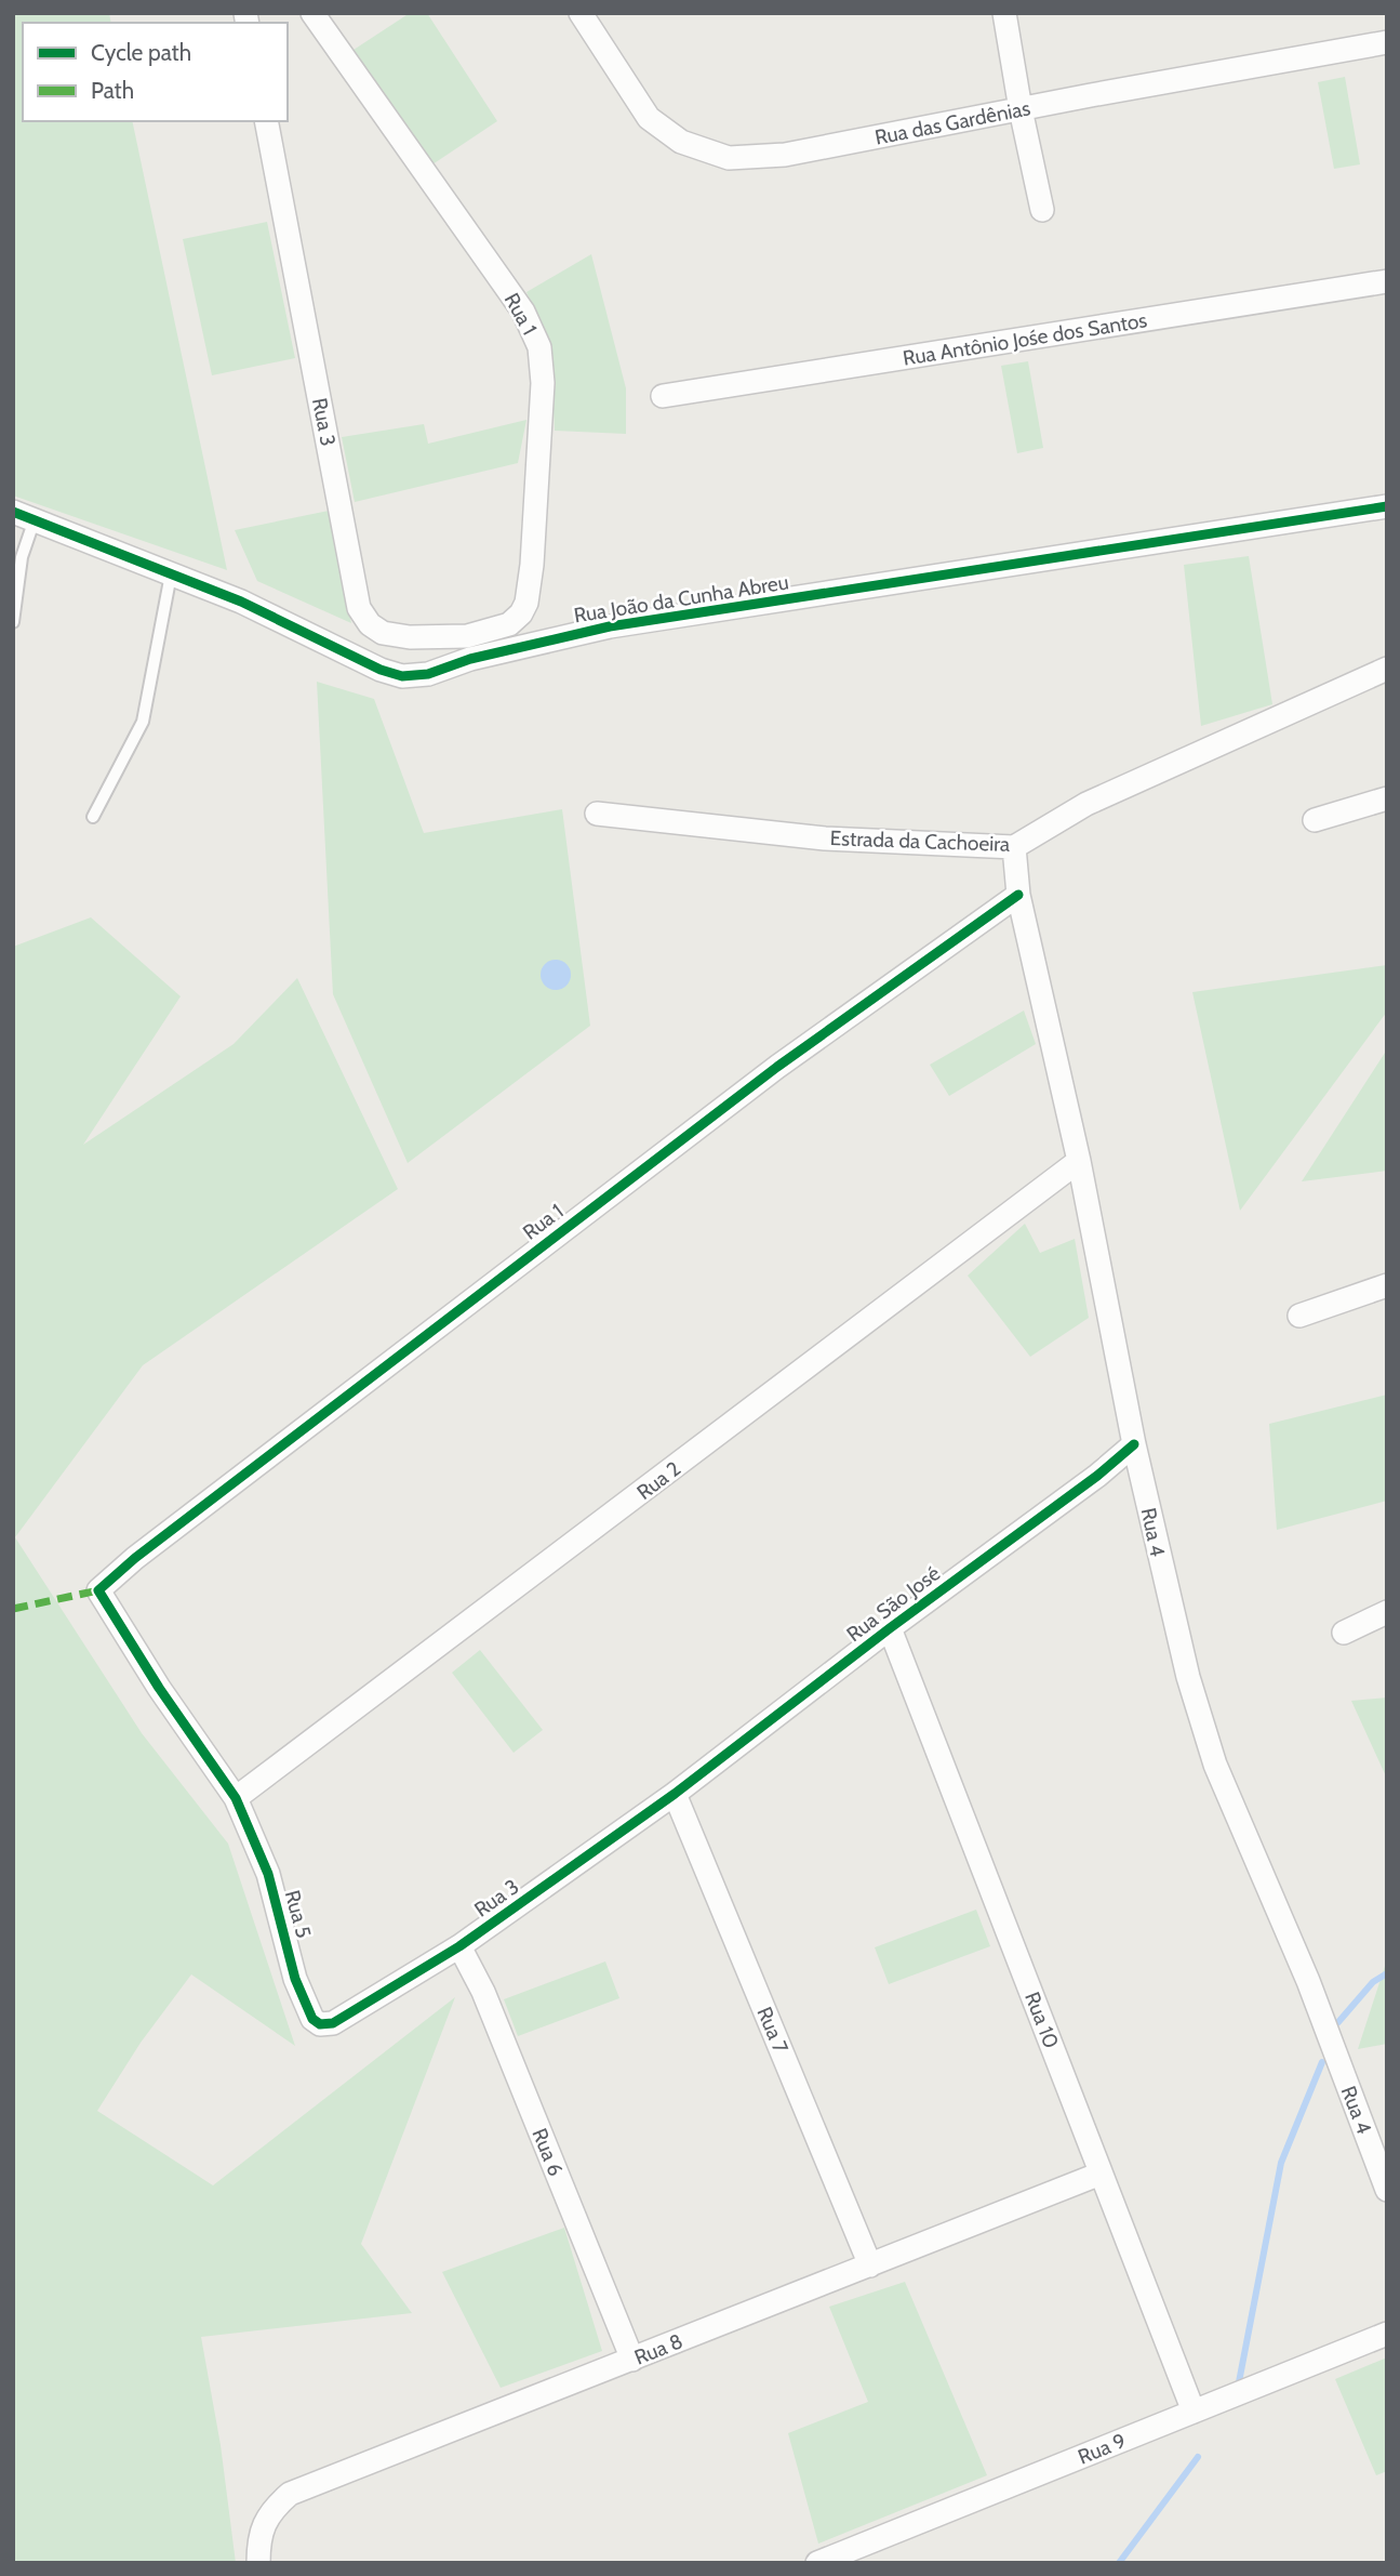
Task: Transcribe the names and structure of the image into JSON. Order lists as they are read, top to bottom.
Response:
{
  "streets": {
    "street": [
      "Rua das Gardênias",
      "Rua 1",
      "Rua Antônio Jośe dos Santos",
      "Rua 3",
      "Rua João da Cunha Abreu",
      "Estrada da Cachoeira",
      "Rua 2",
      "Rua 4",
      "Rua São José",
      "Rua 5",
      "Rua 10",
      "Rua 7",
      "Rua 6",
      "Rua 8",
      "Rua 9"
    ]
  },
  "crossings": [
    ["Rua 1", "Rua 3"],
    ["Rua 1", "Rua João da Cunha Abreu"],
    ["Rua 1", "Rua 2"],
    ["Rua 1", "Rua 4"],
    ["Rua 1", "Rua 5"],
    ["Rua 3", "Rua João da Cunha Abreu"],
    ["Rua 3", "Rua São José"],
    ["Rua 3", "Rua 5"],
    ["Rua 3", "Rua 7"],
    ["Rua 3", "Rua 6"],
    ["Estrada da Cachoeira", "Rua 4"],
    ["Rua 2", "Rua 4"],
    ["Rua 2", "Rua 5"],
    ["Rua 4", "Rua São José"],
    ["Rua São José", "Rua 10"],
    ["Rua São José", "Rua 7"],
    ["Rua 10", "Rua 8"],
    ["Rua 10", "Rua 9"],
    ["Rua 7", "Rua 8"],
    ["Rua 6", "Rua 8"]
  ],
  "legend": ["Cycle path", "Path"]
}
